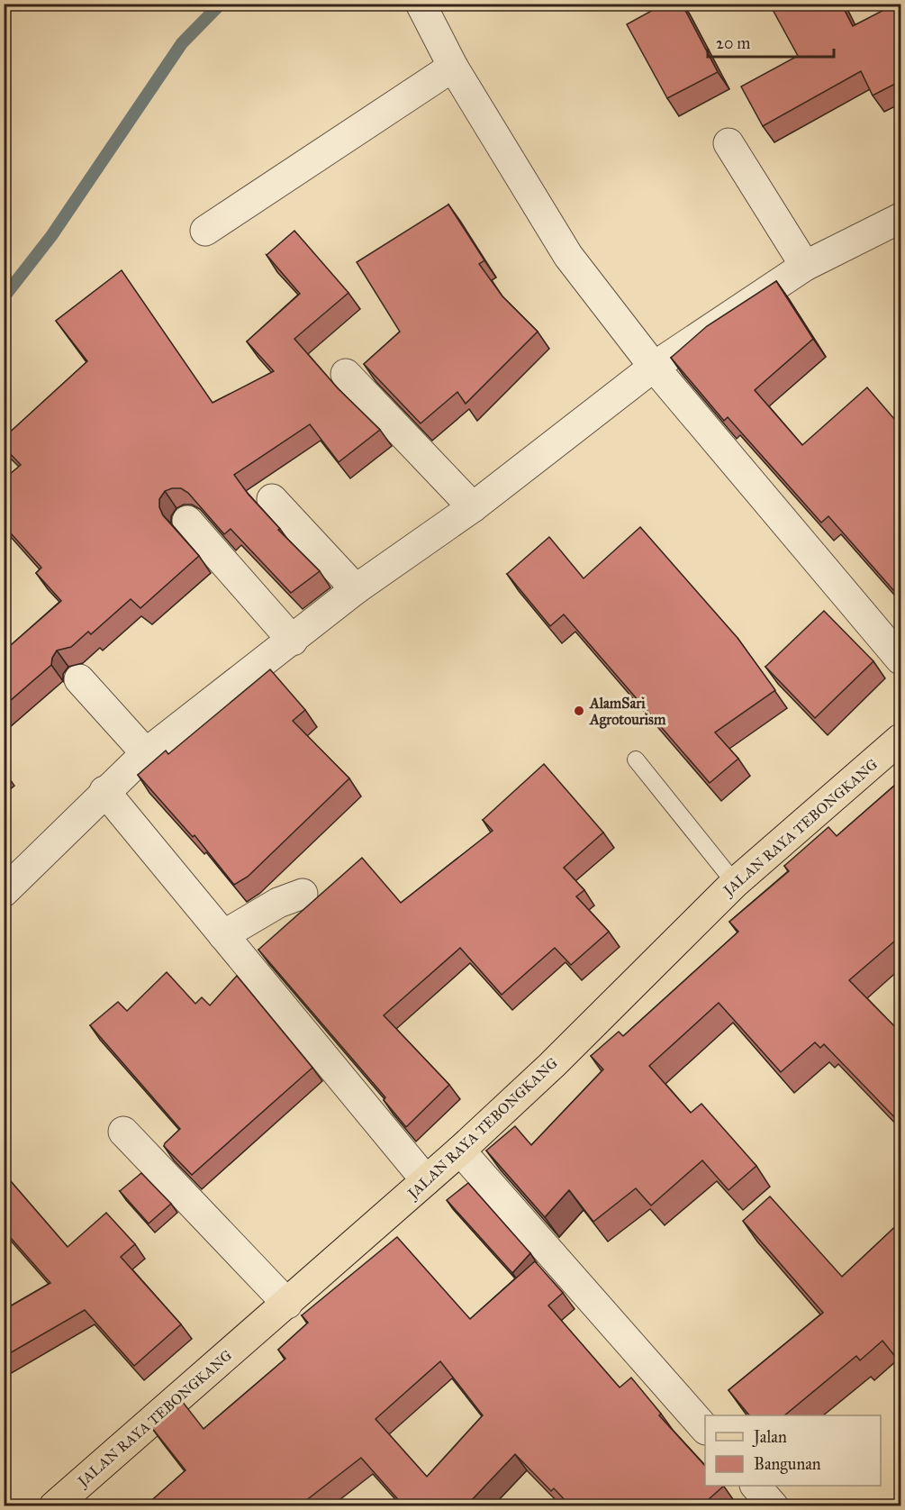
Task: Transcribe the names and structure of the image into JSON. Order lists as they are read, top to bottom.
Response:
{
  "streets": {
    "main road": ["JALAN RAYA TEBONGKANG"]
  },
  "places": ["AlamSari Agrotourism"],
  "legend": ["Jalan", "Bangunan"],
  "scale_bar": "20 m"
}
